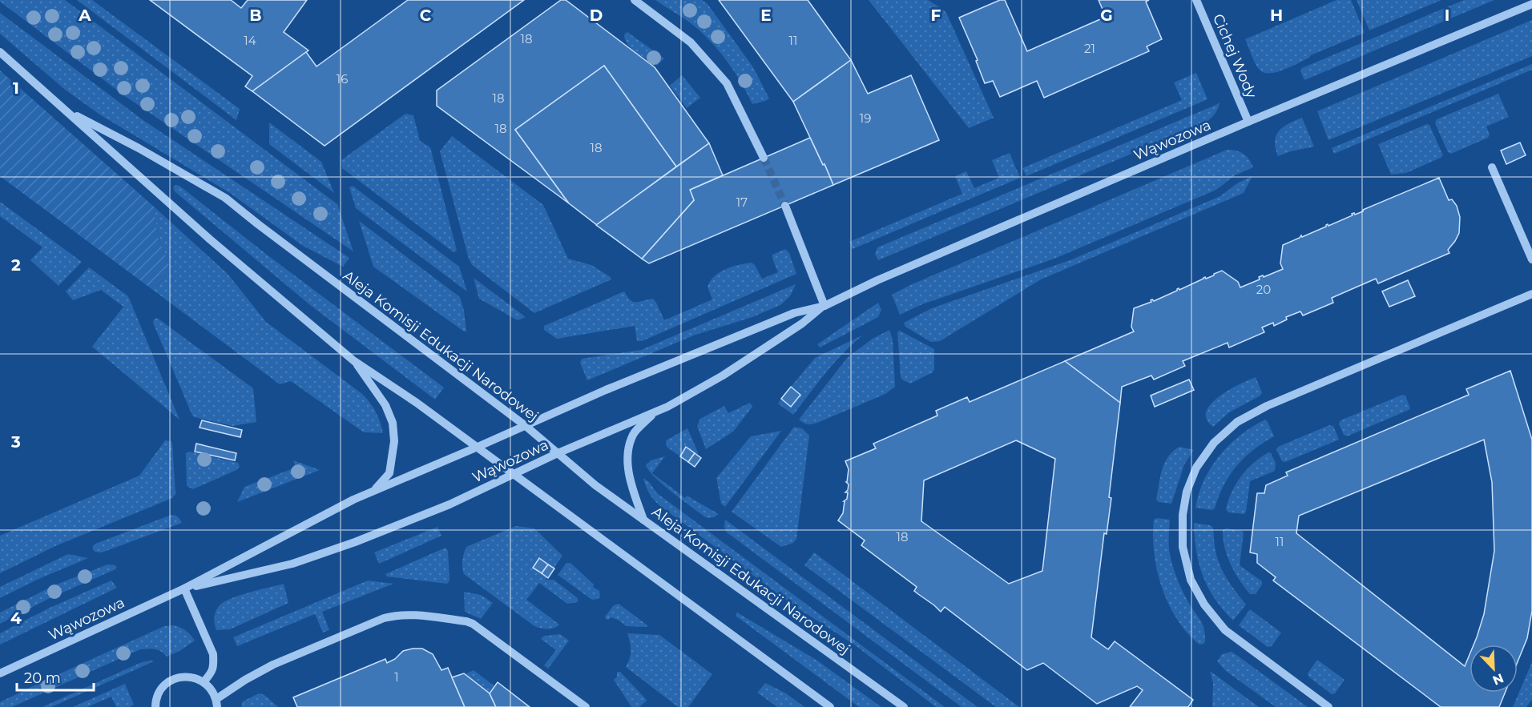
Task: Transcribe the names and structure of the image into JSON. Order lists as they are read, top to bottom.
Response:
{
  "streets": {
    "street": ["Cichej Wody", "Wąwozowa", "Aleja Komisji Edukacji Narodowej"]
  },
  "crossings": [
    ["Cichej Wody", "Wąwozowa"],
    ["Wąwozowa", "Aleja Komisji Edukacji Narodowej"]
  ],
  "house_numbers": [
    "18",
    "14",
    "11",
    "21",
    "16",
    "18",
    "19",
    "18",
    "18",
    "17",
    "20",
    "18",
    "11",
    "1"
  ],
  "scale_bar": "20 m",
  "north": "bottom right",
  "grid": {
    "columns": [
      "A",
      "B",
      "C",
      "D",
      "E",
      "F",
      "G",
      "H",
      "I"
    ],
    "rows": [
      "1",
      "2",
      "3",
      "4"
    ]
  }
}
